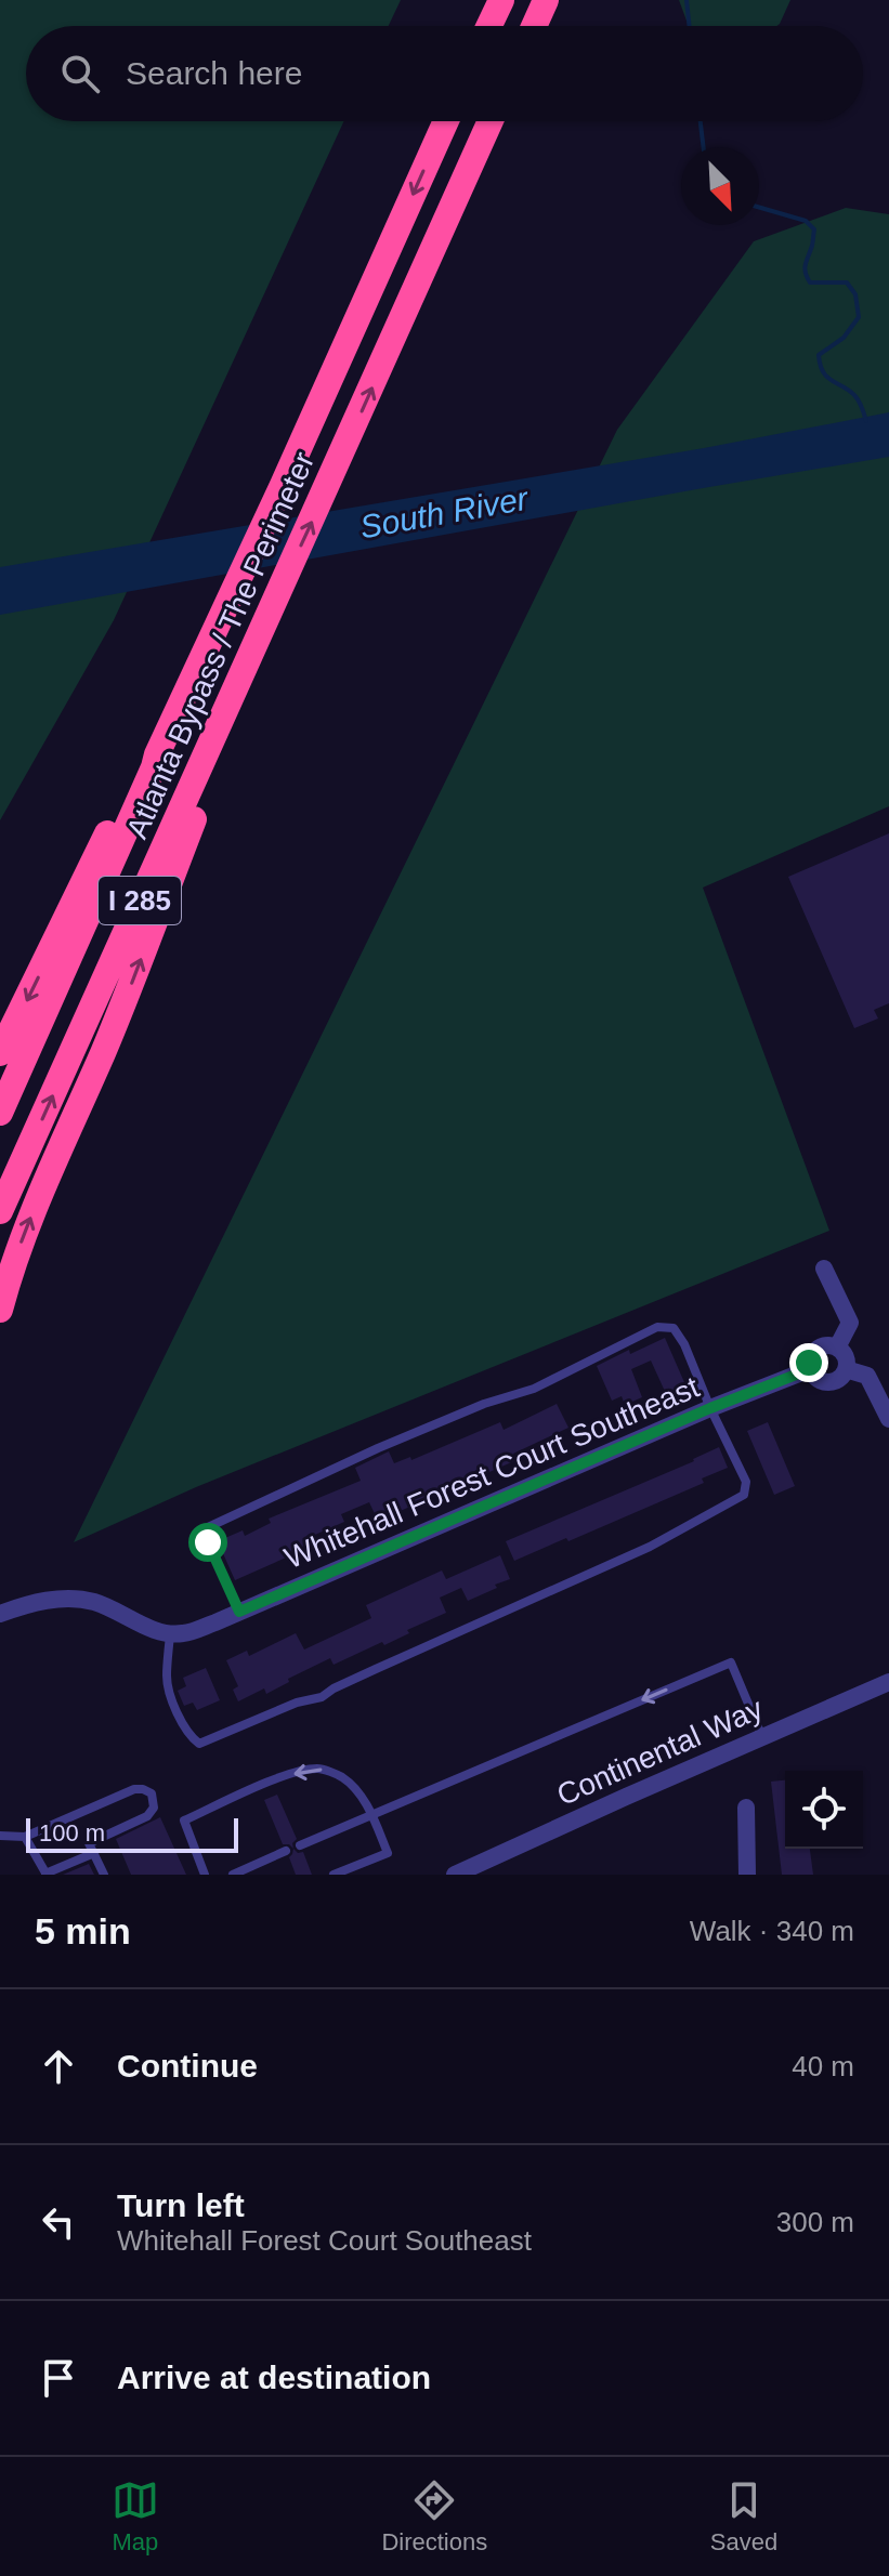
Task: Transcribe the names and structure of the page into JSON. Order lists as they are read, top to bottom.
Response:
{
  "streets": {
    "highway": ["Atlanta Bypass / The Perimeter", "I 285"],
    "street": ["Whitehall Forest Court Southeast", "Continental Way"]
  },
  "water": ["South River"],
  "scale_bar": "100 m",
  "north": "bottom right",
  "page": {
    "search": "Search here",
    "scale": "100 m",
    "heading": ["5 min", "Walk · 340 m"],
    "list": [
      ["Continue", "40 m"],
      ["Turn left", "Whitehall Forest Court Southeast", "300 m"],
      "Arrive at destination"
    ],
    "nav": ["Map", "Directions", "Saved"]
  }
}
